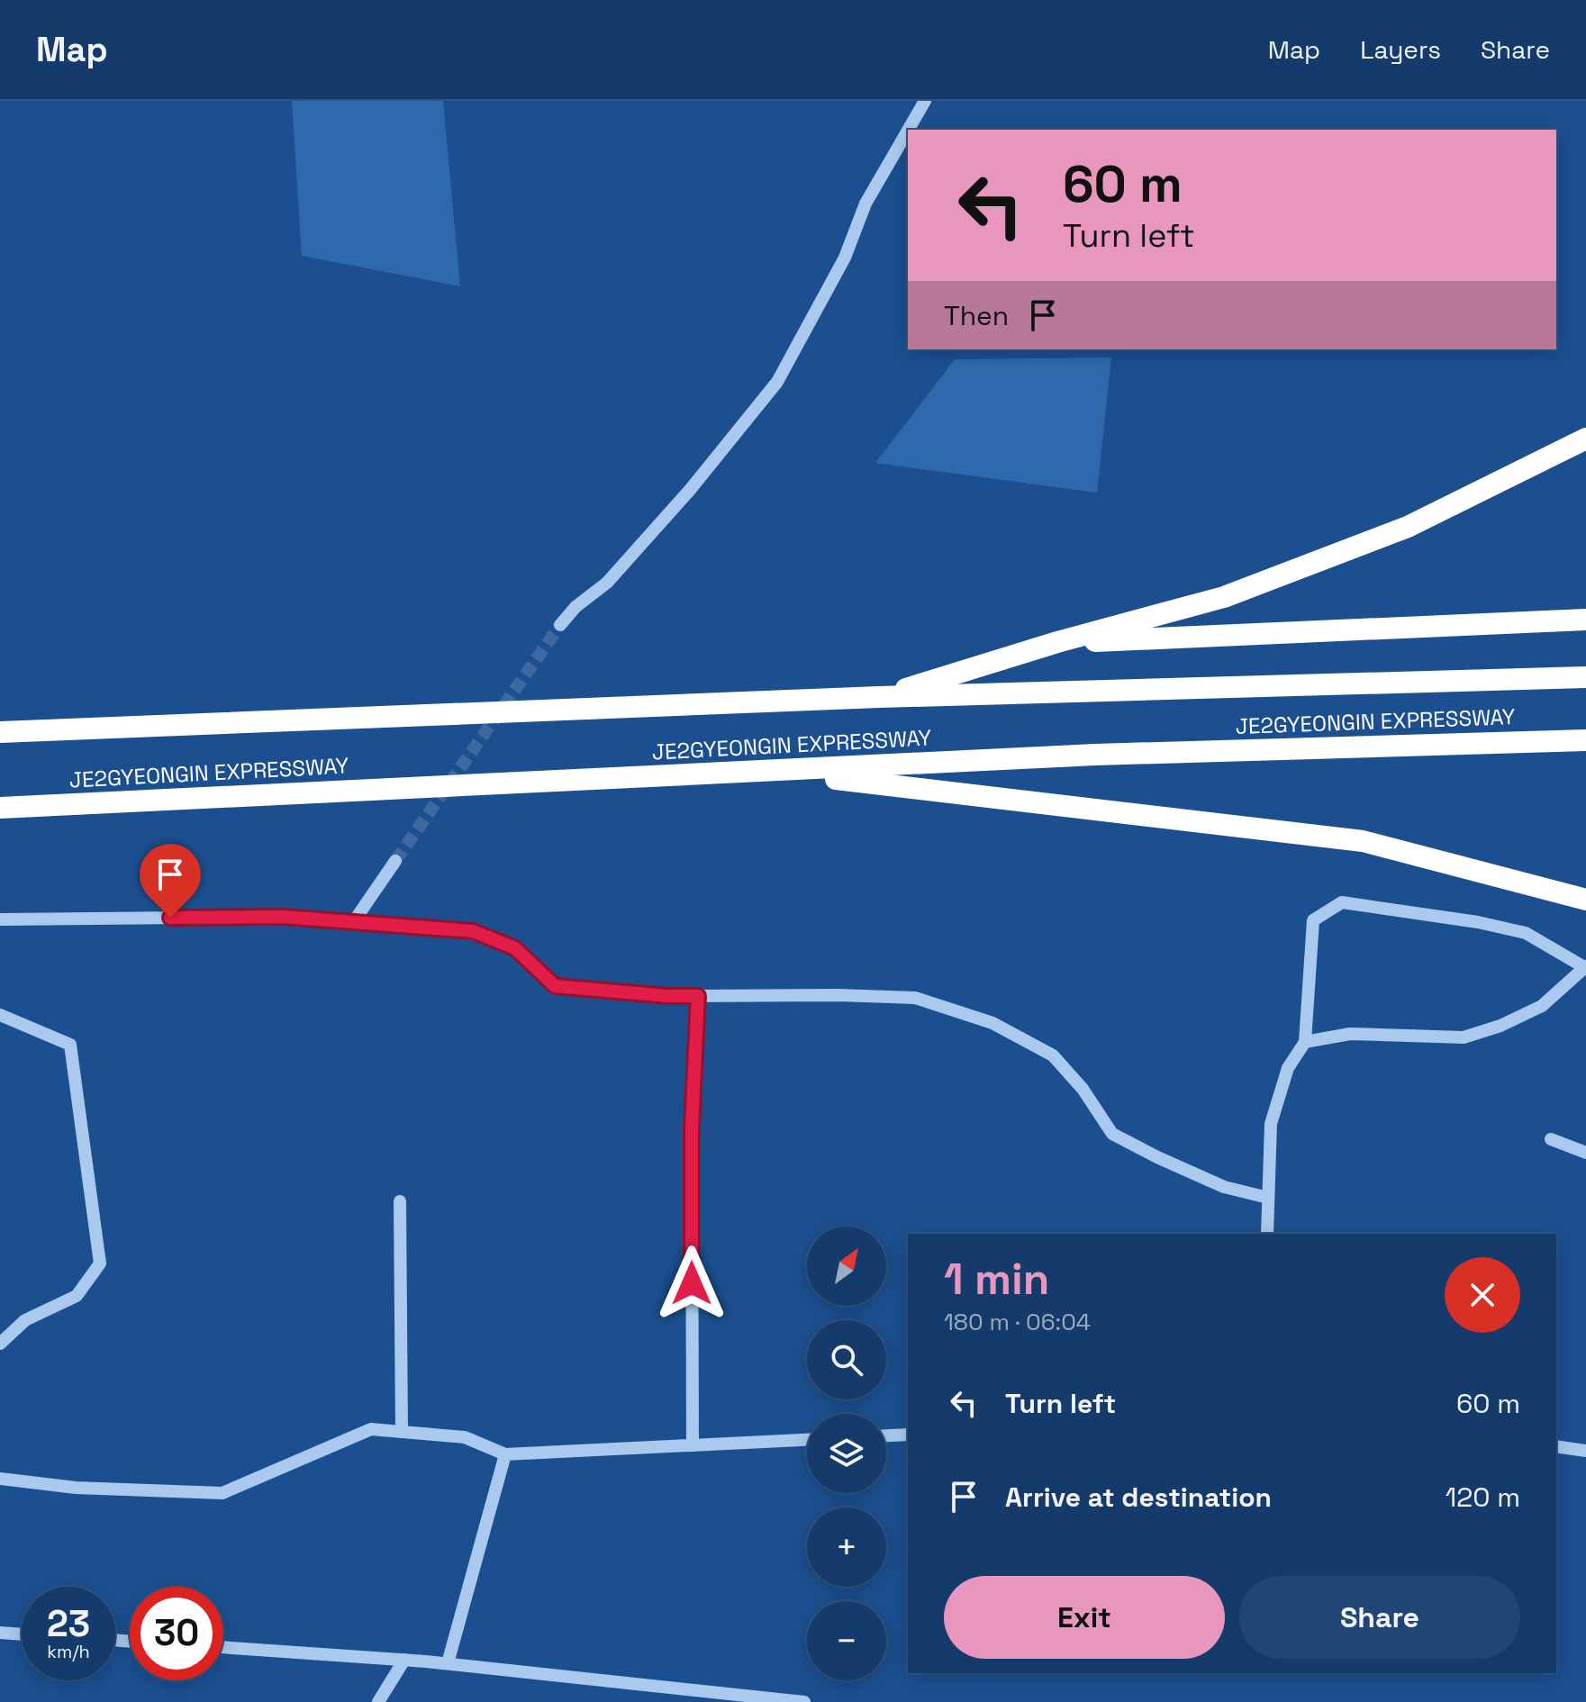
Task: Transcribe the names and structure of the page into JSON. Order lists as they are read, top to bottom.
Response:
{
  "streets": {
    "highway": ["JE2GYEONGIN EXPRESSWAY"]
  },
  "north": "top right",
  "page": {
    "header": "Map",
    "nav": ["Map", "Layers", "Share"],
    "turn": ["60 m", "Turn left"],
    "then": "Then",
    "map_buttons": ["+", "−"],
    "heading": ["1 min", "180 m · 06:04"],
    "list": [
      {
        "name": "Turn left",
        "value": "60 m"
      },
      {
        "name": "Arrive at destination",
        "value": "120 m"
      }
    ],
    "buttons": ["Exit", "Share"],
    "speed": "23 km/h",
    "limit": "30"
  }
}
